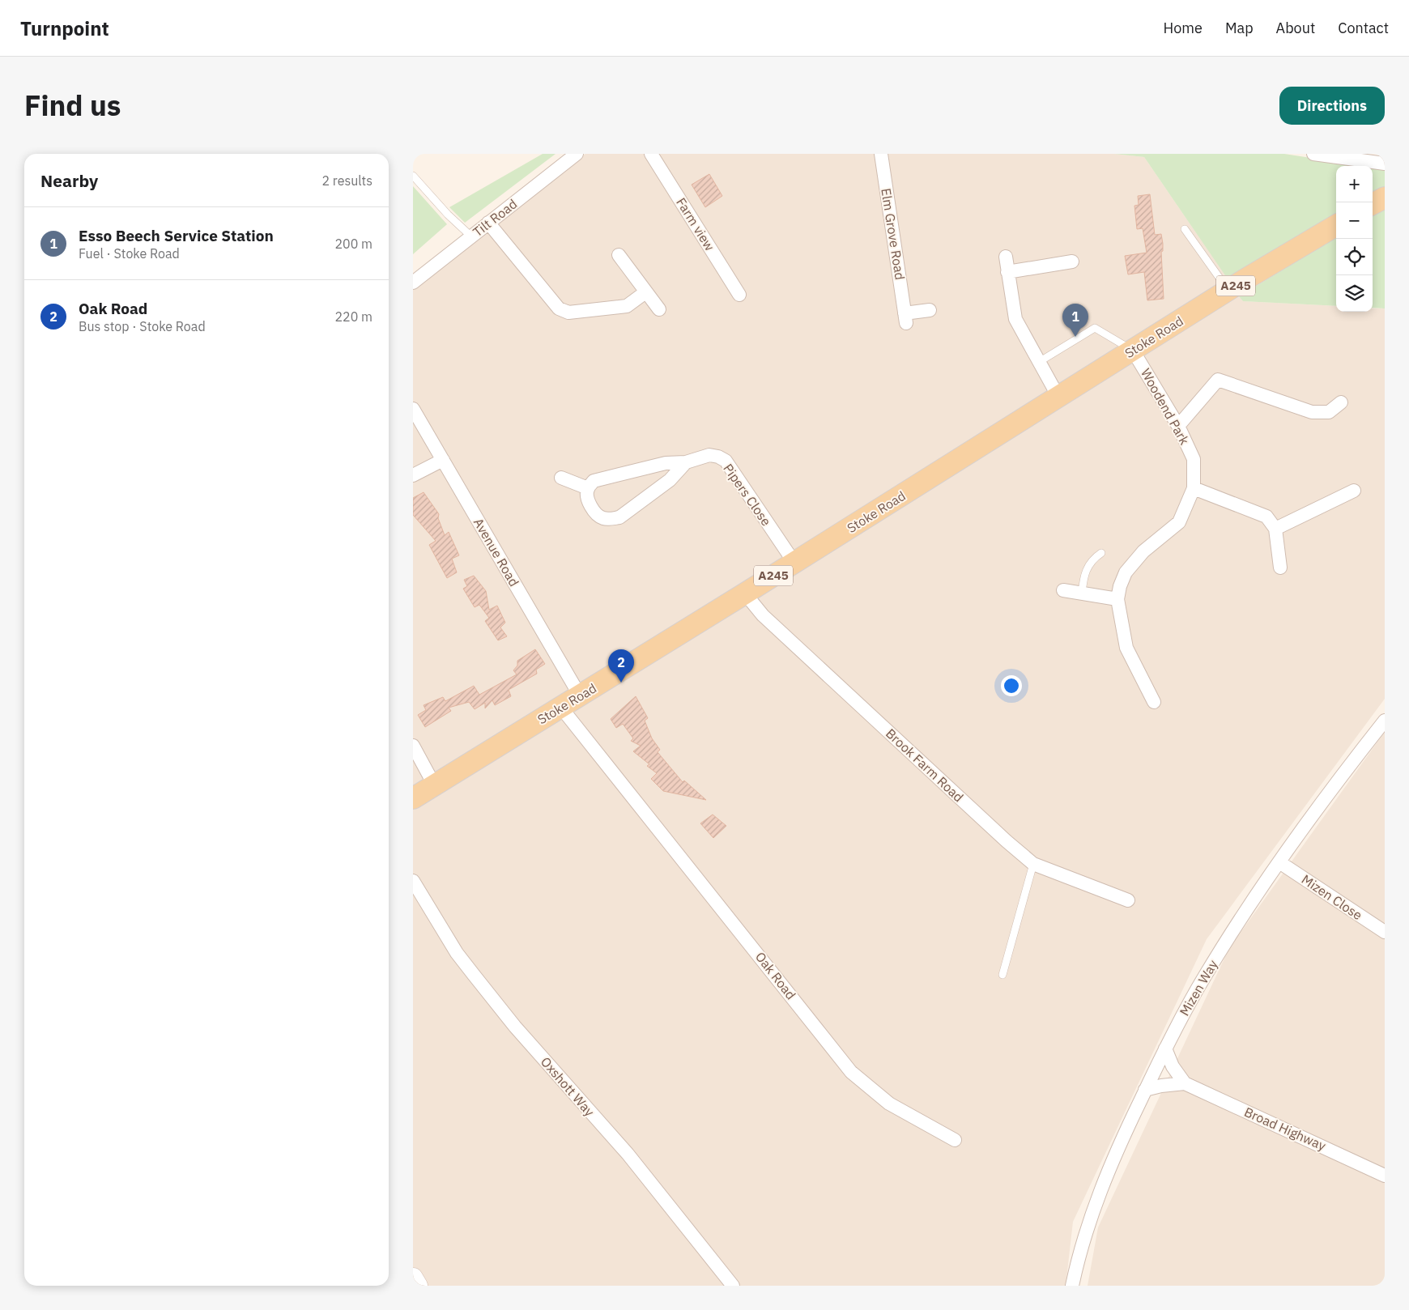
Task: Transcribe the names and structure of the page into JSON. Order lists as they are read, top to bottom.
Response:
{
  "streets": {
    "main road": ["A245", "Stoke Road"],
    "street": [
      "Tilt Road",
      "Farm view",
      "Elm Grove Road",
      "Woodend Park",
      "Pipers Close",
      "Avenue Road",
      "Brook Farm Road",
      "Mizen Close",
      "Oak Road",
      "Mizen Way",
      "Oxshott Way",
      "Broad Highway"
    ]
  },
  "crossings": [
    ["Stoke Road", "Woodend Park"],
    ["Stoke Road", "Pipers Close"],
    ["Stoke Road", "Avenue Road"],
    ["Stoke Road", "Brook Farm Road"],
    ["Stoke Road", "Oak Road"],
    ["Mizen Close", "Mizen Way"],
    ["Mizen Way", "Broad Highway"]
  ],
  "page": {
    "header": "Turnpoint",
    "nav": [
      "Home",
      "Map",
      "About",
      "Contact"
    ],
    "title": "Find us",
    "buttons": "Directions",
    "heading": ["Nearby", "2 results"],
    "map_buttons": ["+", "−"],
    "list": [
      {
        "mark": "1",
        "name": "Esso Beech Service Station",
        "note": "Fuel · Stoke Road",
        "value": "200 m"
      },
      {
        "mark": "2",
        "name": "Oak Road",
        "note": "Bus stop · Stoke Road",
        "value": "220 m"
      }
    ],
    "pins": ["1", "2"]
  }
}
